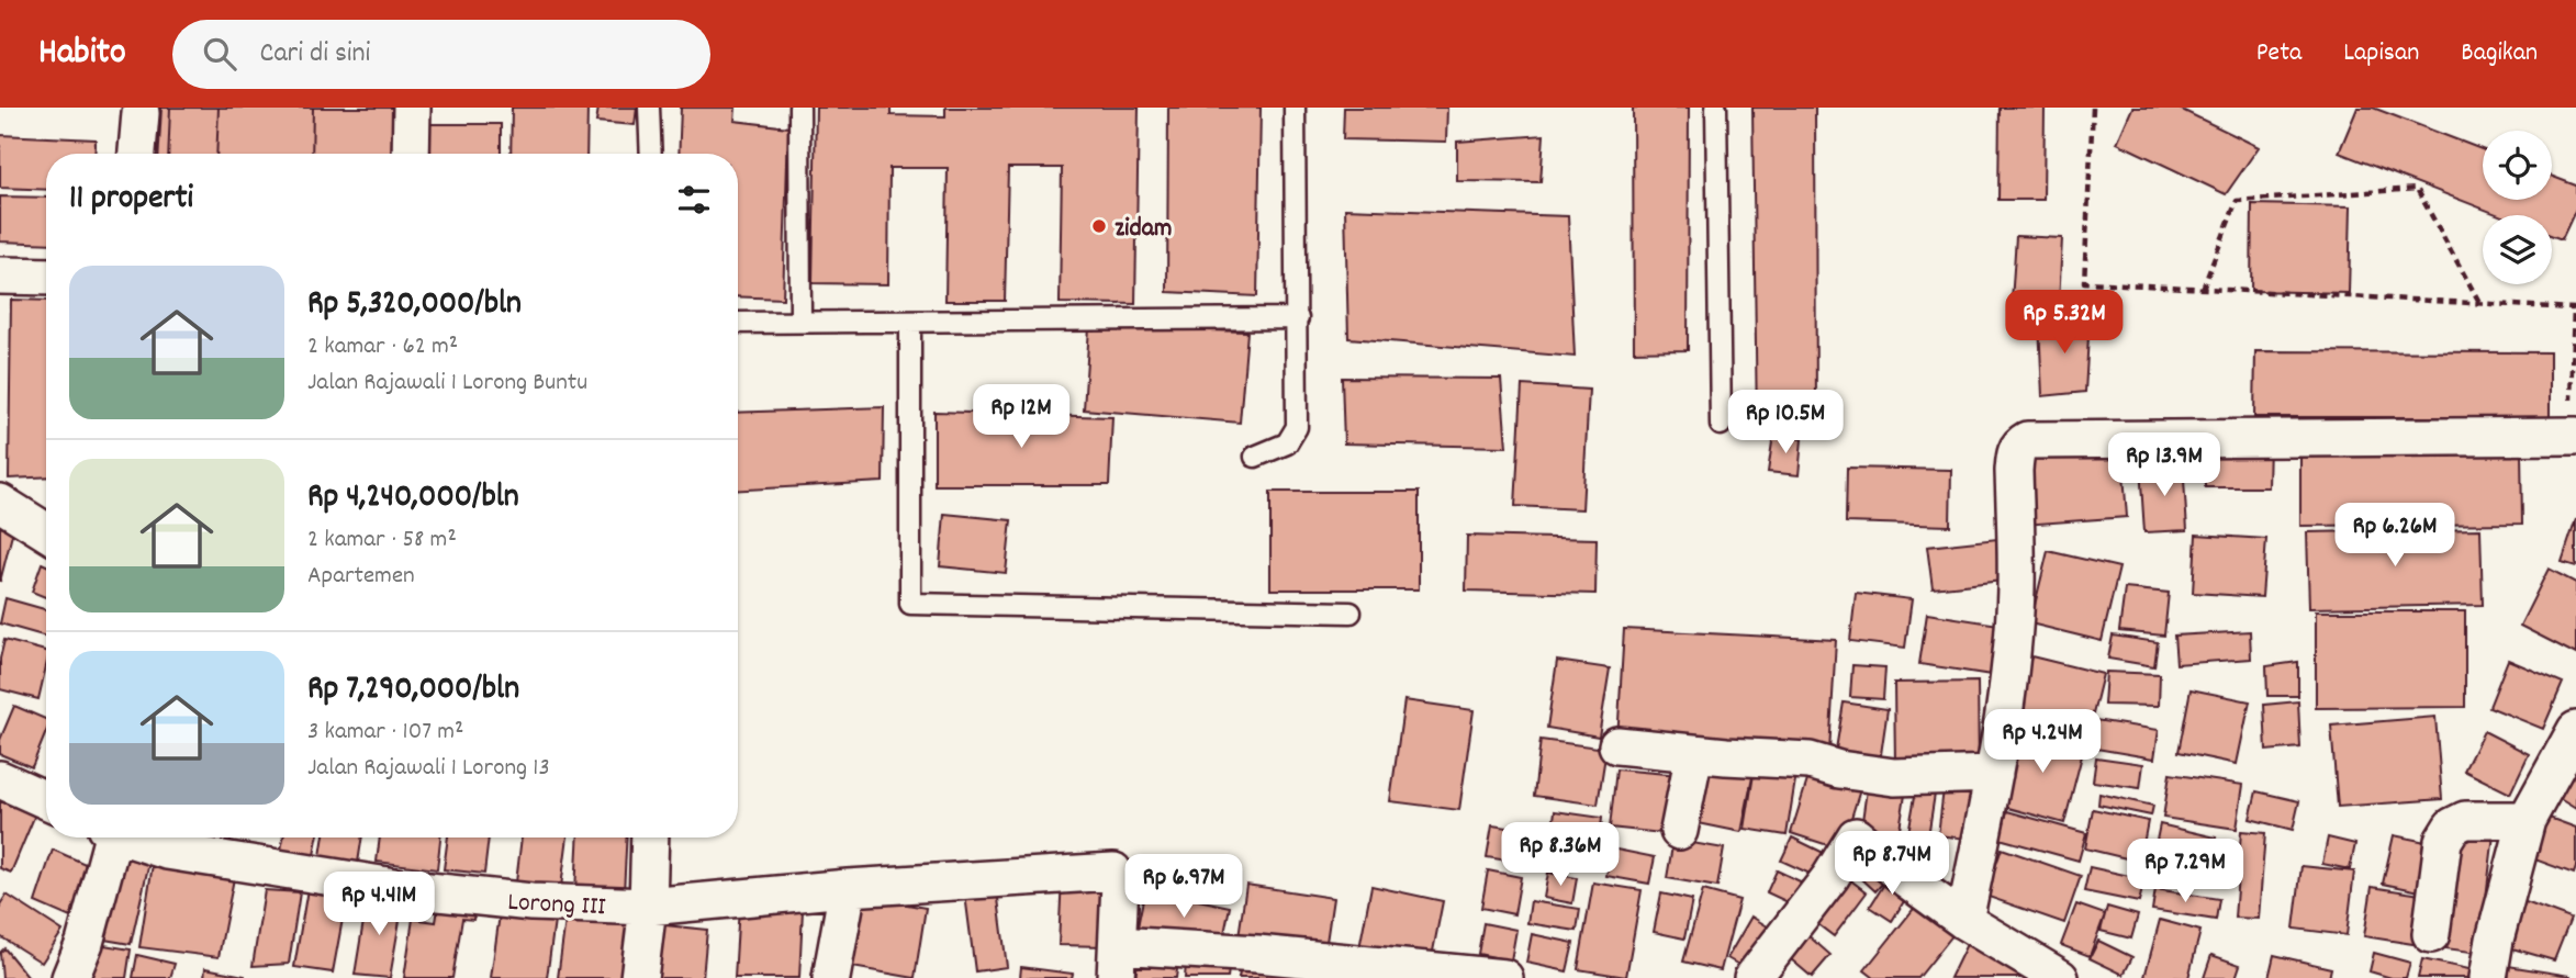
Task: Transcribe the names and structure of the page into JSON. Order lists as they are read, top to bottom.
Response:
{
  "streets": {
    "street": ["Lorong III"]
  },
  "places": ["zidam"],
  "page": {
    "header": "Habito",
    "search": "Cari di sini",
    "nav": ["Peta", "Lapisan", "Bagikan"],
    "heading": "11 properti",
    "list": [
      {
        "name": "Rp 5,320,000/bln",
        "note": "2 kamar · 62 m² · Jalan Rajawali 1 Lorong Buntu"
      },
      {
        "name": "Rp 4,240,000/bln",
        "note": "2 kamar · 58 m² · Apartemen"
      },
      {
        "name": "Rp 7,290,000/bln",
        "note": "3 kamar · 107 m² · Jalan Rajawali 1 Lorong 13"
      }
    ],
    "price": [
      "Rp 5.32M",
      "Rp 12M",
      "Rp 10.5M",
      "Rp 13.9M",
      "Rp 6.26M",
      "Rp 4.24M",
      "Rp 8.36M",
      "Rp 8.74M",
      "Rp 7.29M",
      "Rp 6.97M",
      "Rp 4.41M"
    ]
  }
}
